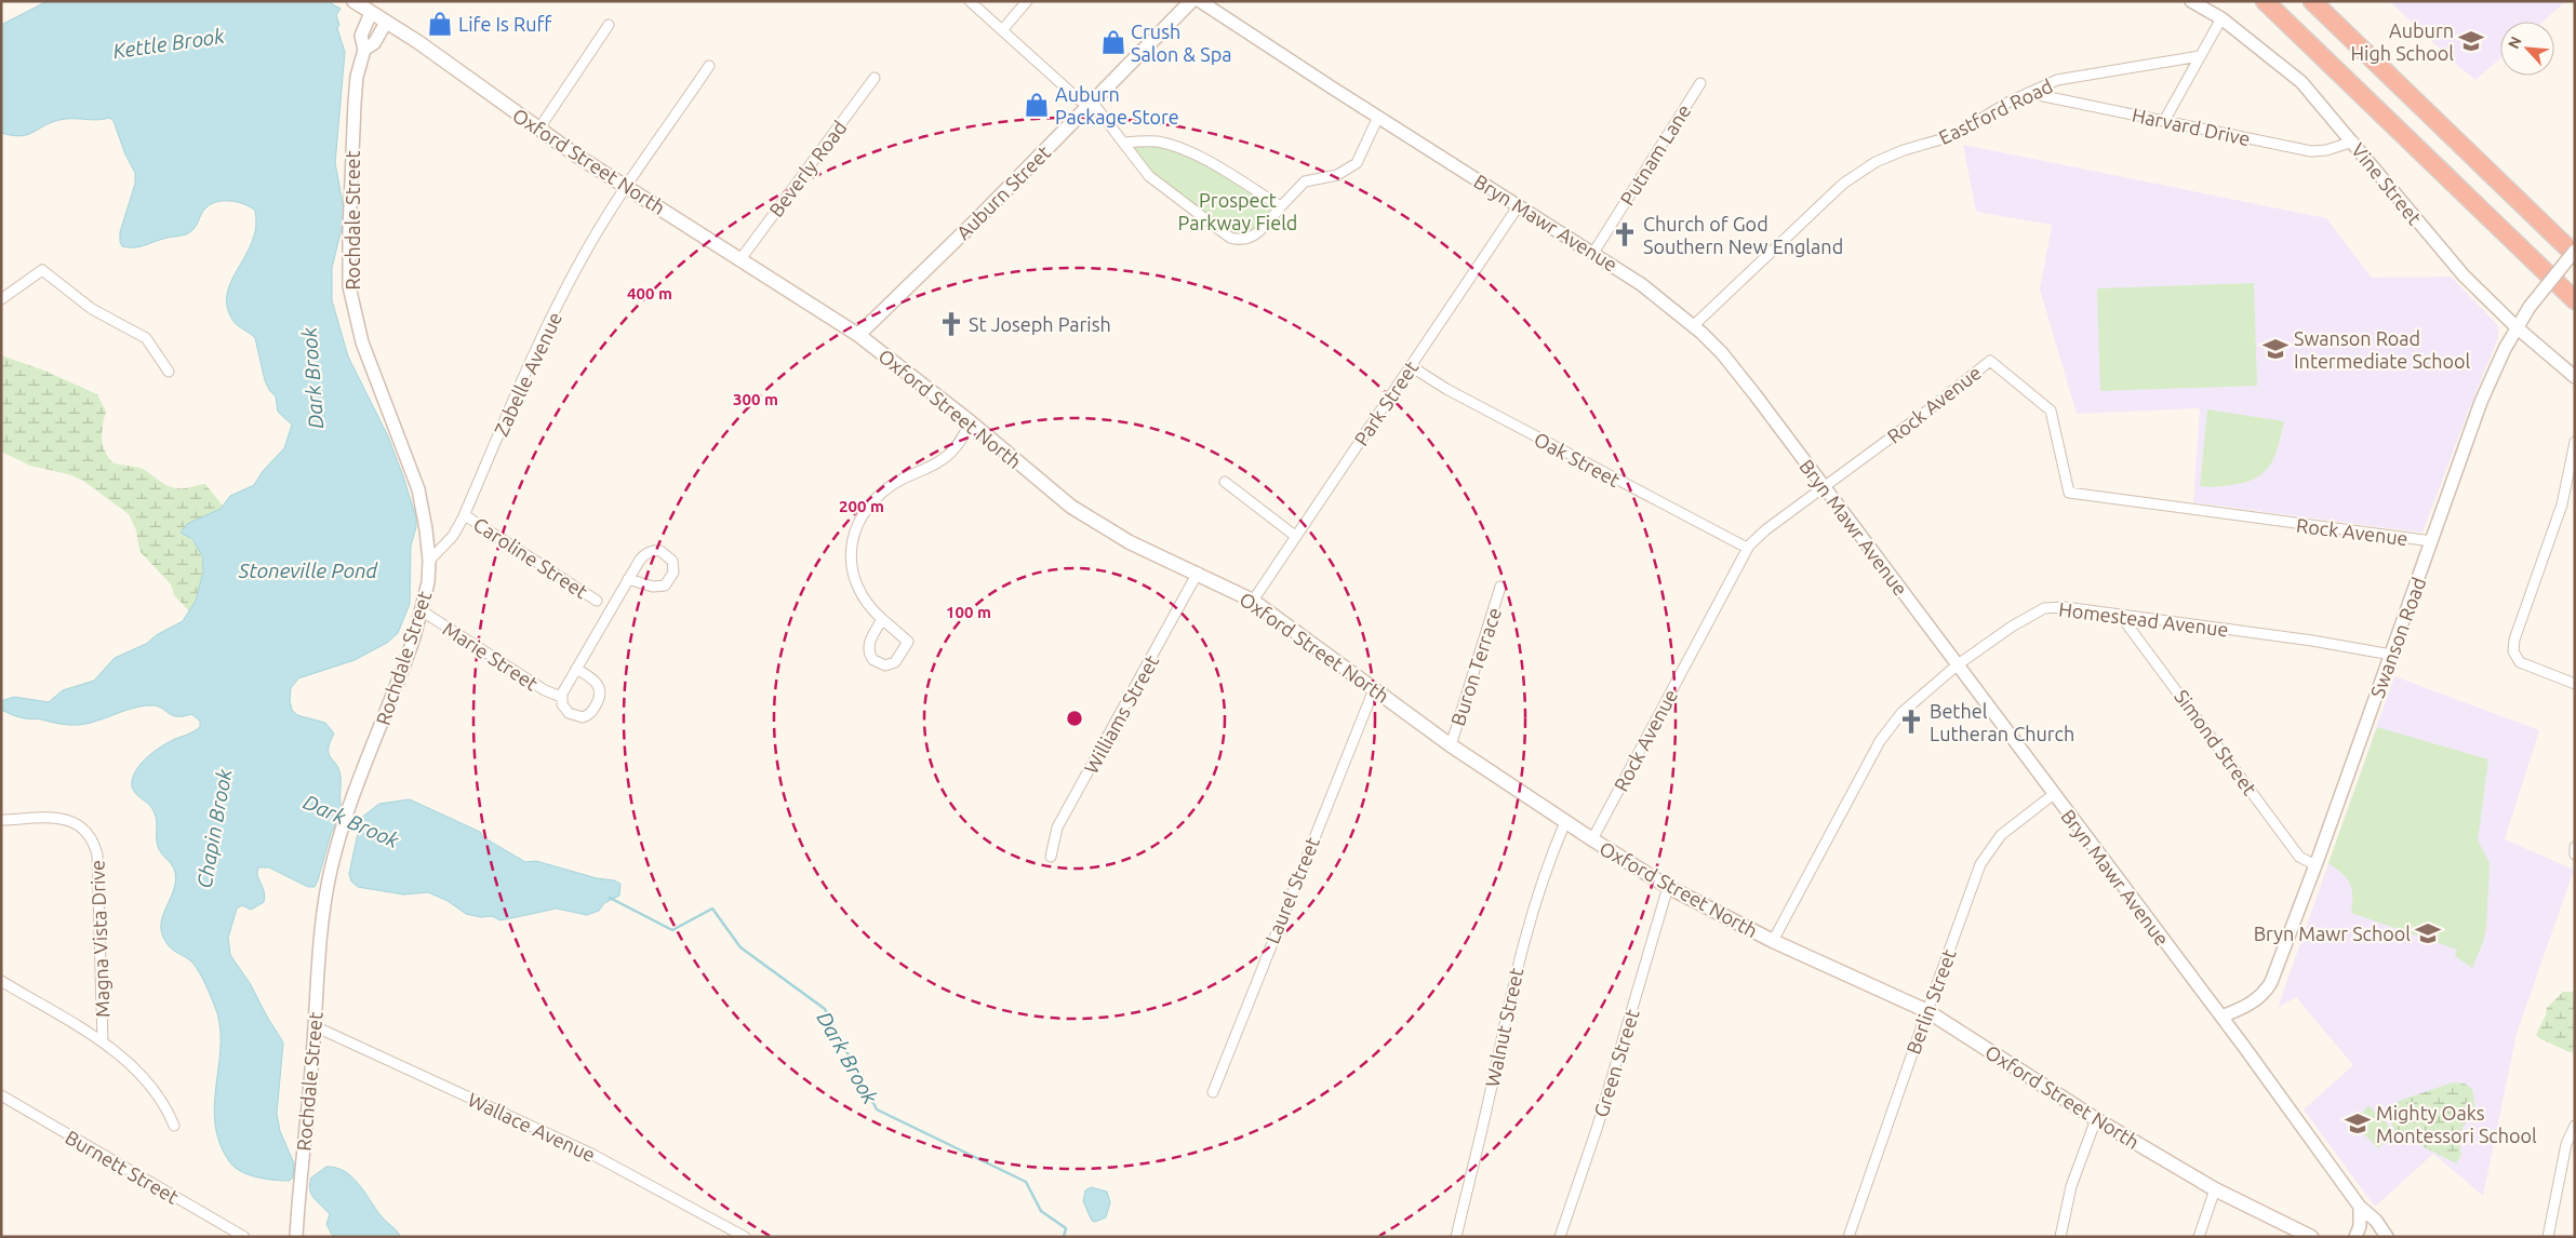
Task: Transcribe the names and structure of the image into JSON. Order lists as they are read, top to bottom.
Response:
{
  "streets": {
    "main road": ["Oxford Street North", "Auburn Street"],
    "street": [
      "Eastford Road",
      "Harvard Drive",
      "Putnam Lane",
      "Beverly Road",
      "Vine Street",
      "Rochdale Street",
      "Bryn Mawr Avenue",
      "Zabelle Avenue",
      "Park Street",
      "Rock Avenue",
      "Oak Street",
      "Caroline Street",
      "Homestead Avenue",
      "Swanson Road",
      "Marie Street",
      "Buron Terrace",
      "Williams Street",
      "Simond Street",
      "Laurel Street",
      "Magna Vista Drive",
      "Berlin Street",
      "Walnut Street",
      "Green Street",
      "Wallace Avenue",
      "Burnett Street"
    ]
  },
  "crossings": [
    ["Eastford Road", "Harvard Drive"],
    ["Eastford Road", "Bryn Mawr Avenue"],
    ["Harvard Drive", "Vine Street"],
    ["Putnam Lane", "Bryn Mawr Avenue"],
    ["Oxford Street North", "Beverly Road"],
    ["Oxford Street North", "Auburn Street"],
    ["Oxford Street North", "Rochdale Street"],
    ["Oxford Street North", "Zabelle Avenue"],
    ["Oxford Street North", "Park Street"],
    ["Oxford Street North", "Rock Avenue"],
    ["Oxford Street North", "Homestead Avenue"],
    ["Oxford Street North", "Buron Terrace"],
    ["Oxford Street North", "Williams Street"],
    ["Oxford Street North", "Laurel Street"],
    ["Oxford Street North", "Berlin Street"],
    ["Oxford Street North", "Walnut Street"],
    ["Oxford Street North", "Green Street"],
    ["Vine Street", "Swanson Road"],
    ["Rochdale Street", "Zabelle Avenue"],
    ["Rochdale Street", "Marie Street"],
    ["Rochdale Street", "Wallace Avenue"],
    ["Bryn Mawr Avenue", "Park Street"],
    ["Bryn Mawr Avenue", "Rock Avenue"],
    ["Bryn Mawr Avenue", "Homestead Avenue"],
    ["Bryn Mawr Avenue", "Swanson Road"],
    ["Bryn Mawr Avenue", "Berlin Street"],
    ["Zabelle Avenue", "Caroline Street"],
    ["Park Street", "Oak Street"],
    ["Rock Avenue", "Oak Street"],
    ["Rock Avenue", "Swanson Road"],
    ["Homestead Avenue", "Swanson Road"],
    ["Homestead Avenue", "Simond Street"],
    ["Swanson Road", "Simond Street"]
  ],
  "water": [
    "Kettle Brook",
    "Dark Brook",
    "Stoneville Pond",
    "Chapin Brook"
  ],
  "parks": ["Prospect Parkway Field"],
  "places": {
    "shop": ["Life Is Ruff", "Crush Salon & Spa", "Auburn Package Store"],
    "school or university": [
      "Auburn High School",
      "Swanson Road Intermediate School",
      "Bryn Mawr School",
      "Mighty Oaks Montessori School"
    ],
    "church": ["Church of God Southern New England", "St Joseph Parish", "Bethel Lutheran Church"]
  },
  "north": "top left",
  "rings": [
    "400 m",
    "300 m",
    "200 m",
    "100 m"
  ]
}
